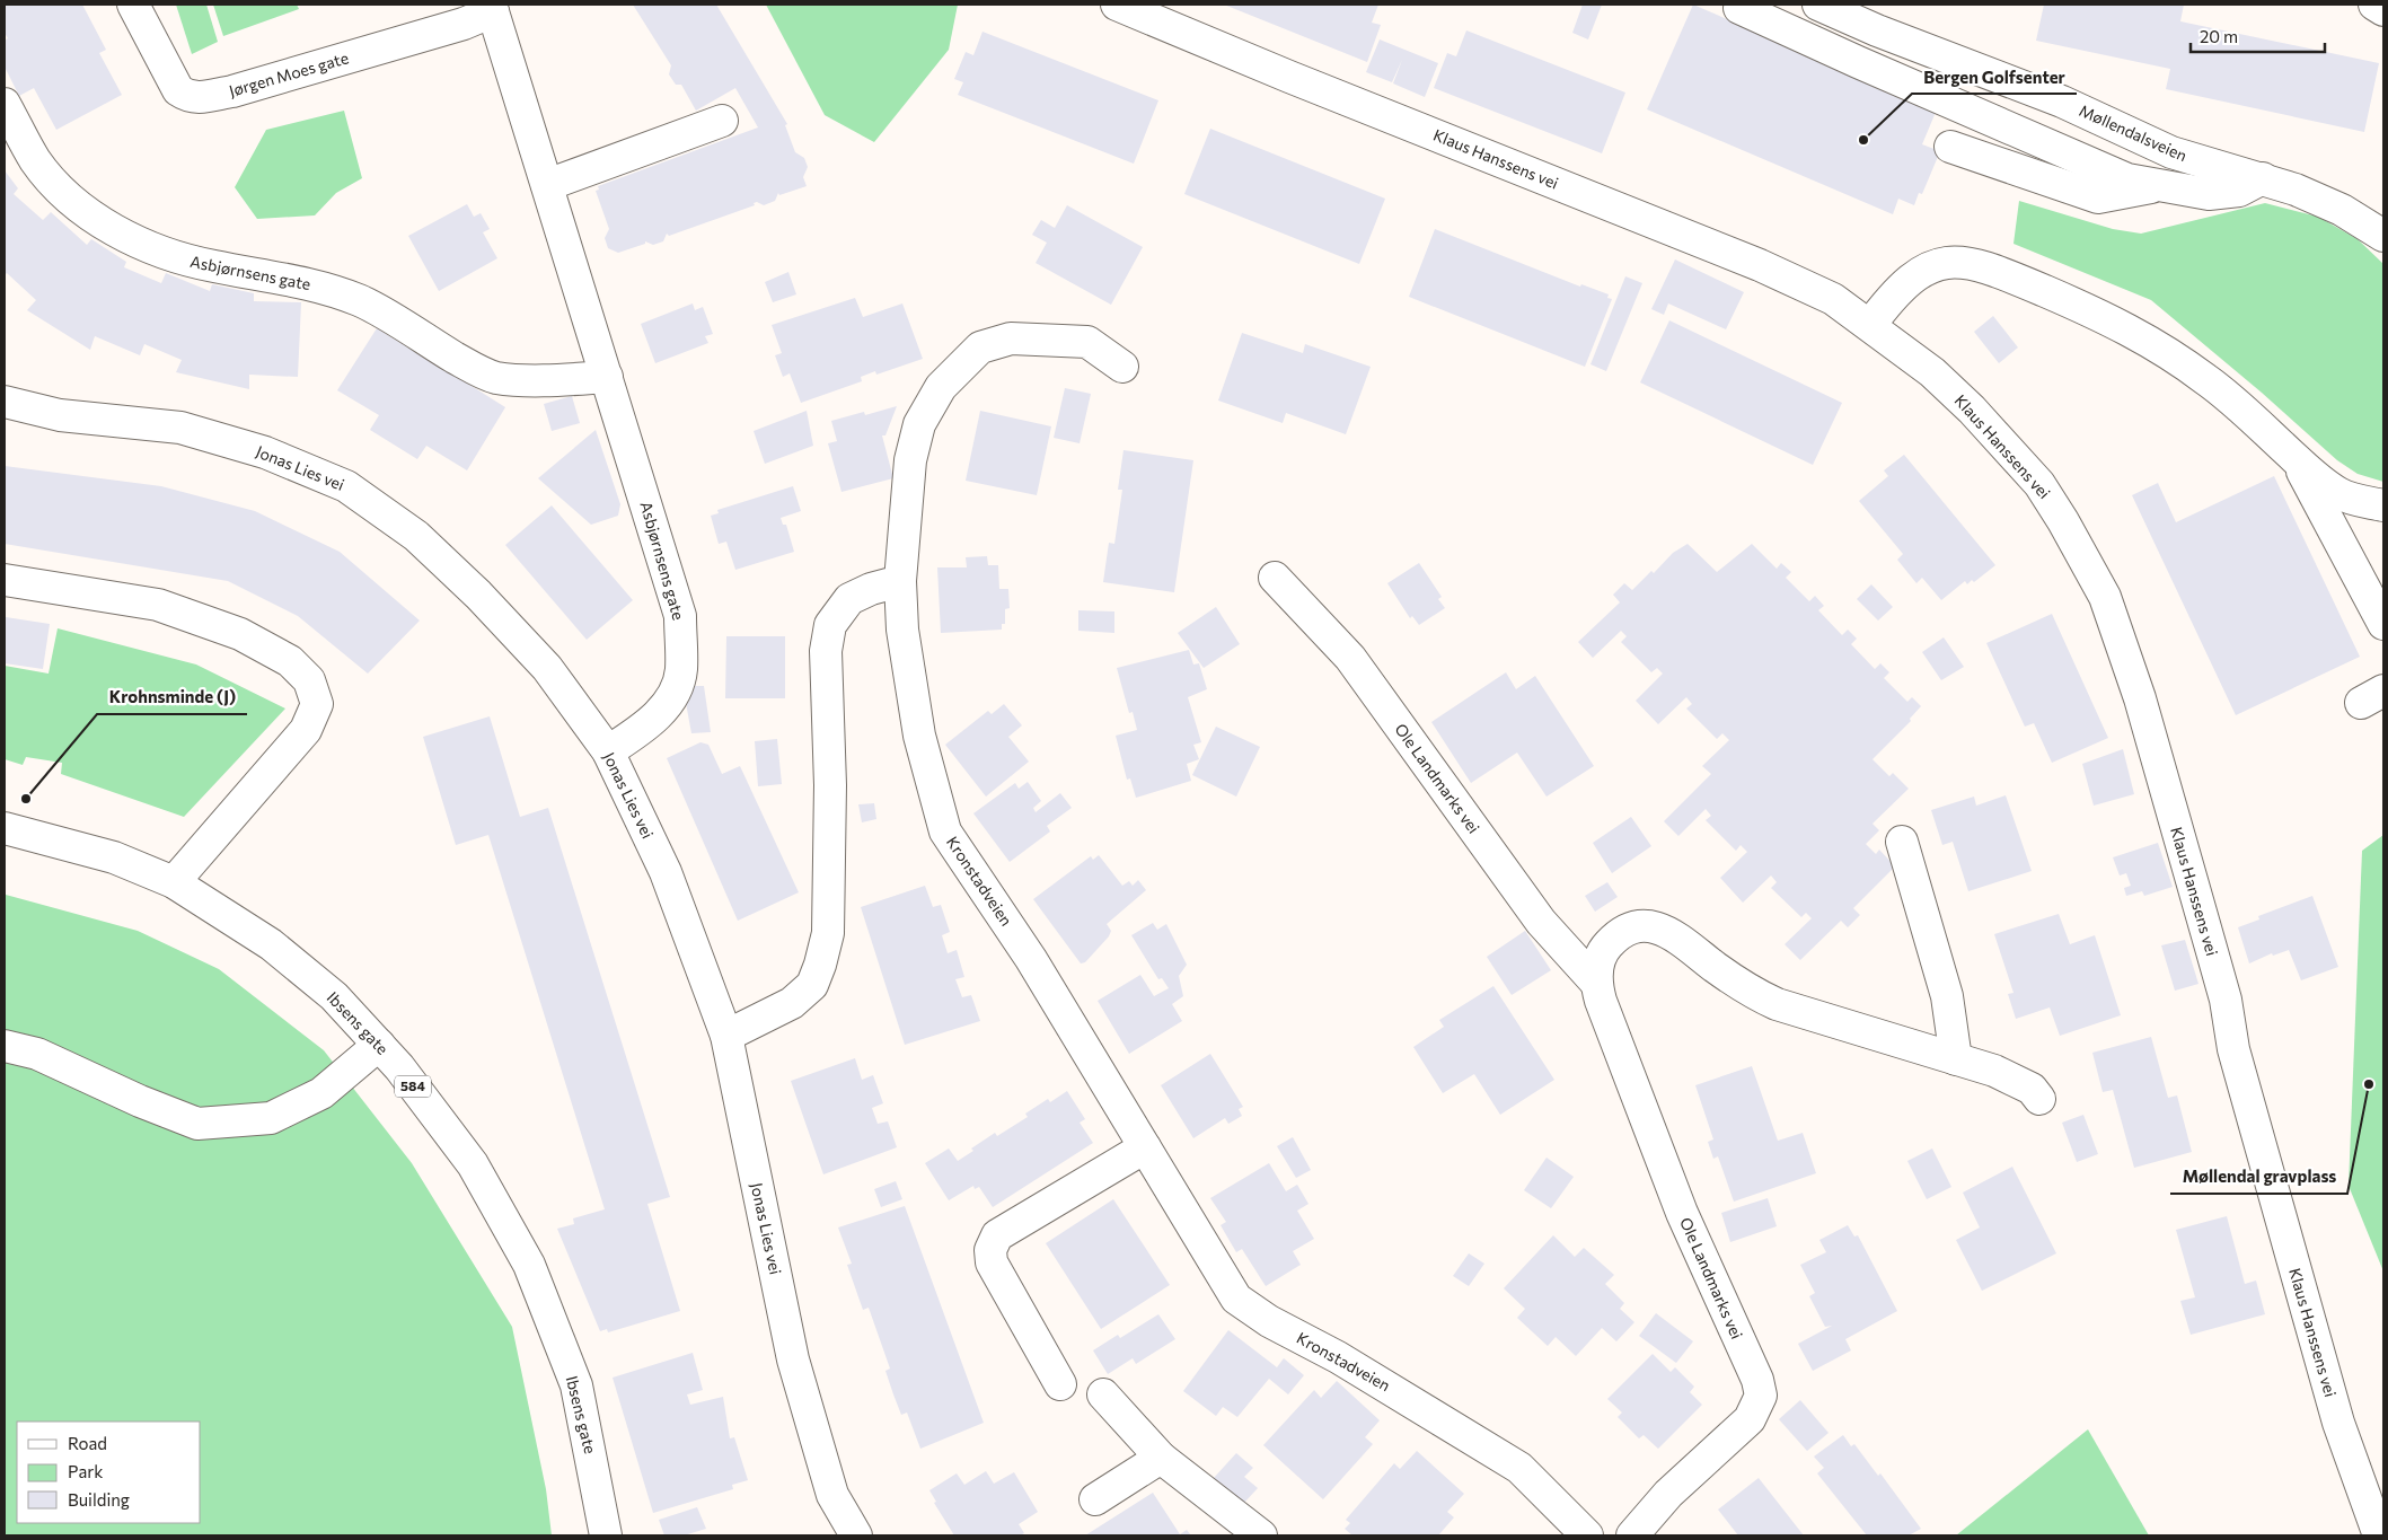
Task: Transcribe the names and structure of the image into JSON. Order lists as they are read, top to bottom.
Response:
{
  "streets": {
    "street": [
      "Jørgen Moes gate",
      "Møllendalsveien",
      "Klaus Hanssens vei",
      "Asbjørnsens gate",
      "Jonas Lies vei",
      "Ole Landmarks vei",
      "Kronstadveien",
      "Ibsens gate",
      "584"
    ]
  },
  "crossings": [
    ["Jørgen Moes gate", "Asbjørnsens gate"],
    ["Asbjørnsens gate", "Jonas Lies vei"]
  ],
  "places": ["Bergen Golfsenter", "Krohnsminde (J)", "Møllendal gravplass"],
  "legend": ["Road", "Park", "Building"],
  "scale_bar": "20 m"
}
